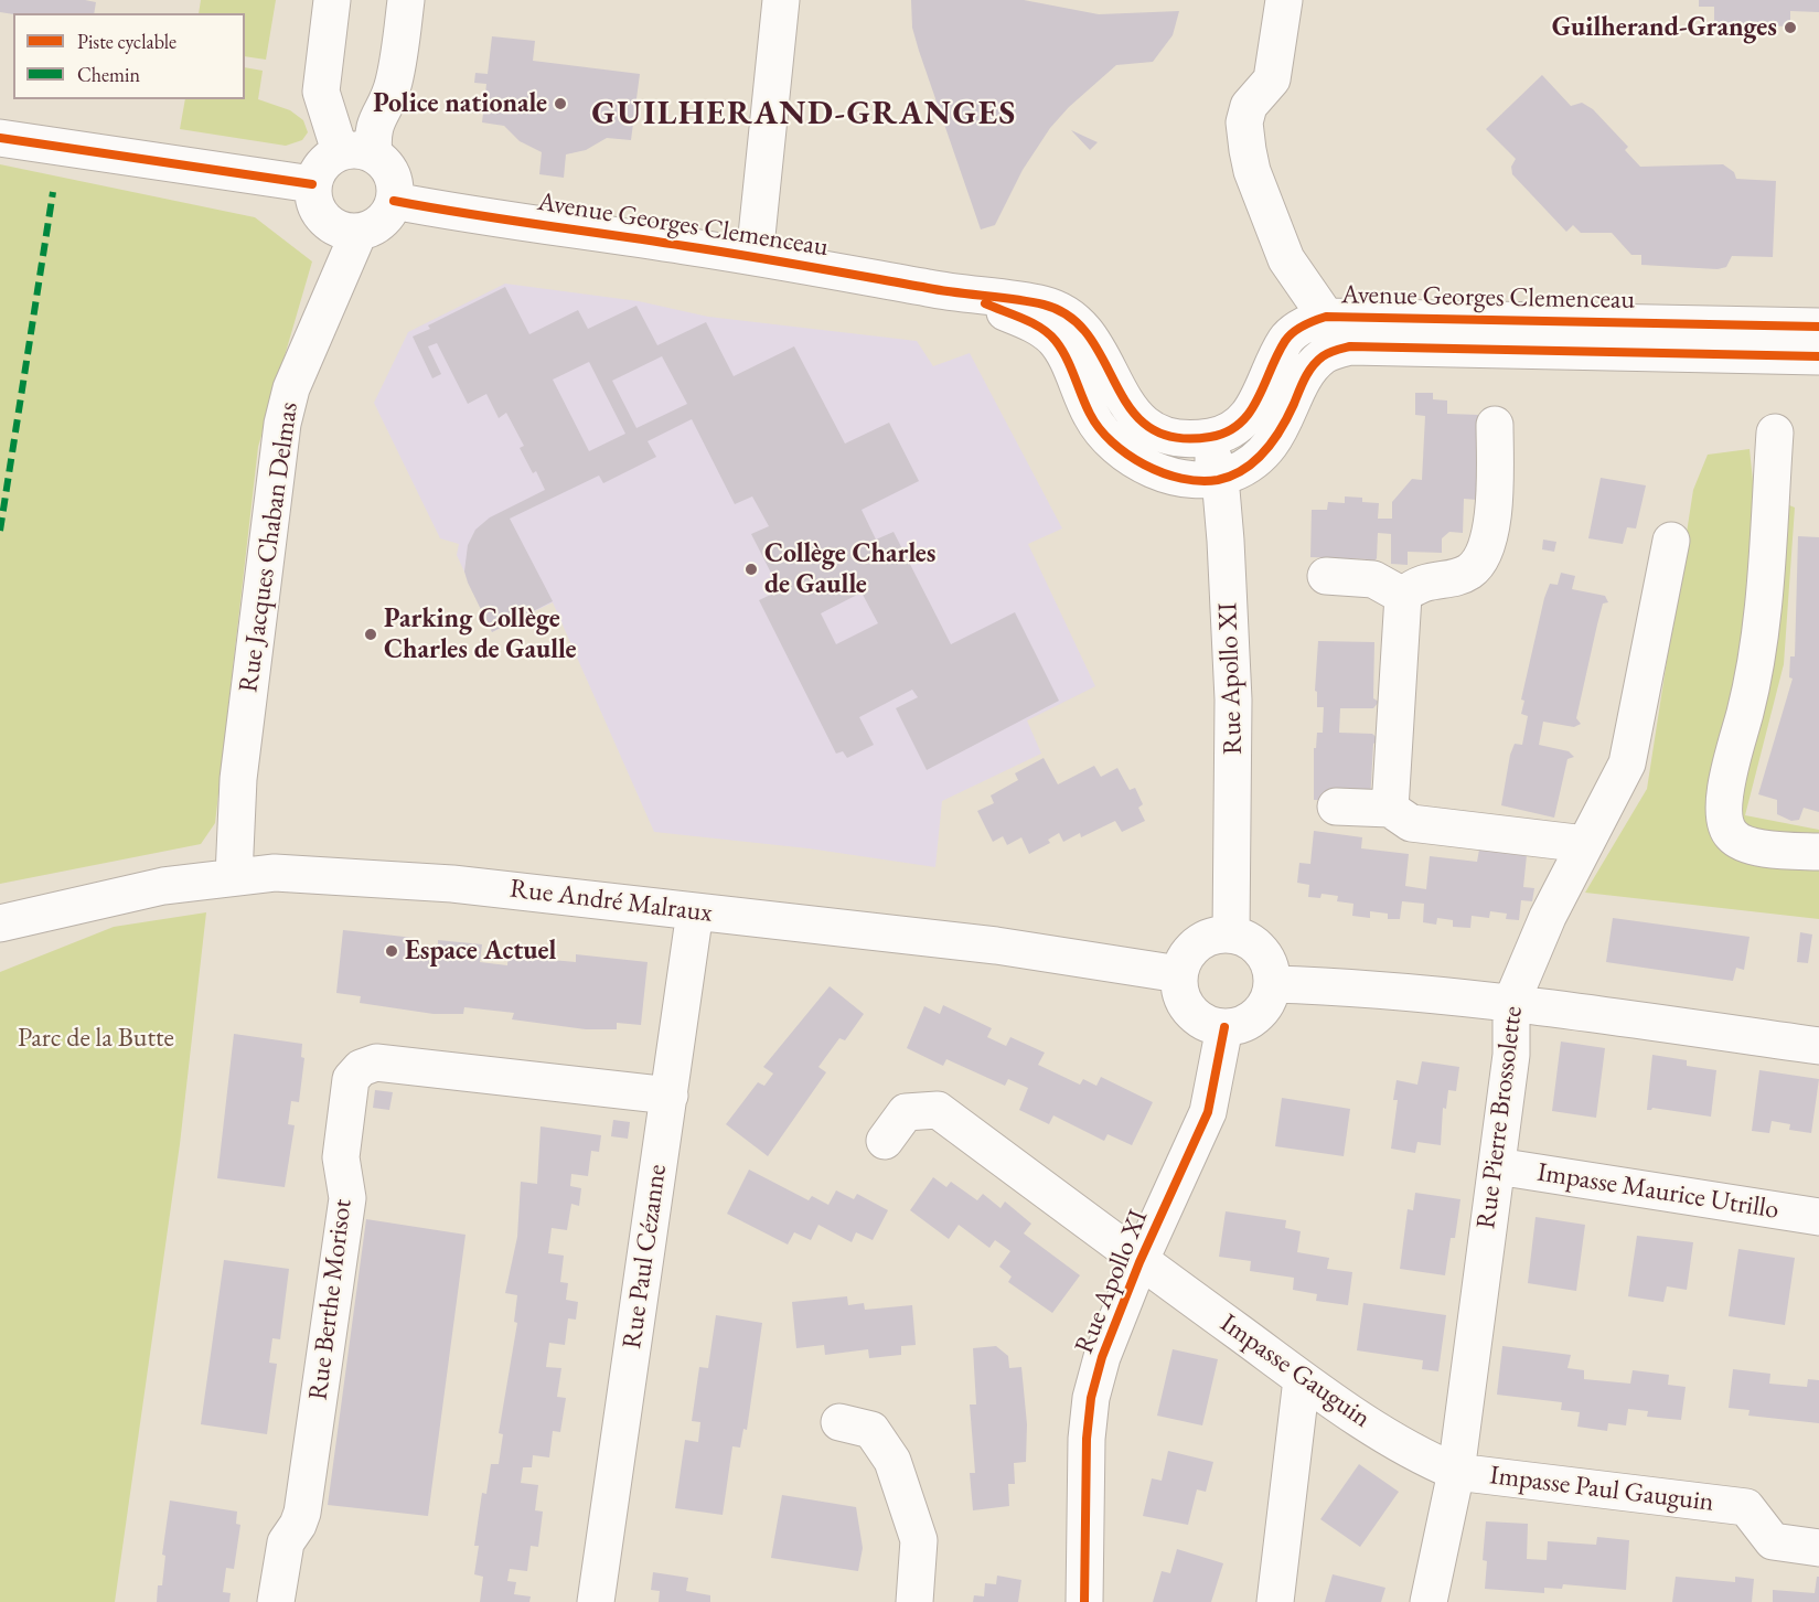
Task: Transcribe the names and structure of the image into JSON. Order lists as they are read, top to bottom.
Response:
{
  "streets": {
    "street": [
      "Avenue Georges Clemenceau",
      "Rue Jacques Chaban Delmas",
      "Rue Apollo XI",
      "Rue André Malraux",
      "Rue Pierre Brossolette",
      "Impasse Maurice Utrillo",
      "Rue Paul Cézanne",
      "Rue Berthe Morisot",
      "Impasse Gauguin",
      "Impasse Paul Gauguin"
    ]
  },
  "crossings": [
    ["Avenue Georges Clemenceau", "Rue Jacques Chaban Delmas"],
    ["Avenue Georges Clemenceau", "Rue Apollo XI"],
    ["Rue Jacques Chaban Delmas", "Rue André Malraux"],
    ["Rue Apollo XI", "Rue André Malraux"],
    ["Rue Apollo XI", "Impasse Gauguin"],
    ["Rue André Malraux", "Rue Paul Cézanne"],
    ["Rue Pierre Brossolette", "Impasse Maurice Utrillo"],
    ["Rue Pierre Brossolette", "Impasse Gauguin"],
    ["Rue Pierre Brossolette", "Impasse Paul Gauguin"],
    ["Rue Paul Cézanne", "Rue Berthe Morisot"],
    ["Impasse Gauguin", "Impasse Paul Gauguin"]
  ],
  "districts": ["GUILHERAND-GRANGES"],
  "parks": ["Parc de la Butte"],
  "places": [
    "Guilherand-Granges",
    "Police nationale",
    "Collège Charles de Gaulle",
    "Parking Collège Charles de Gaulle",
    "Espace Actuel"
  ],
  "legend": ["Piste cyclable", "Chemin"]
}
